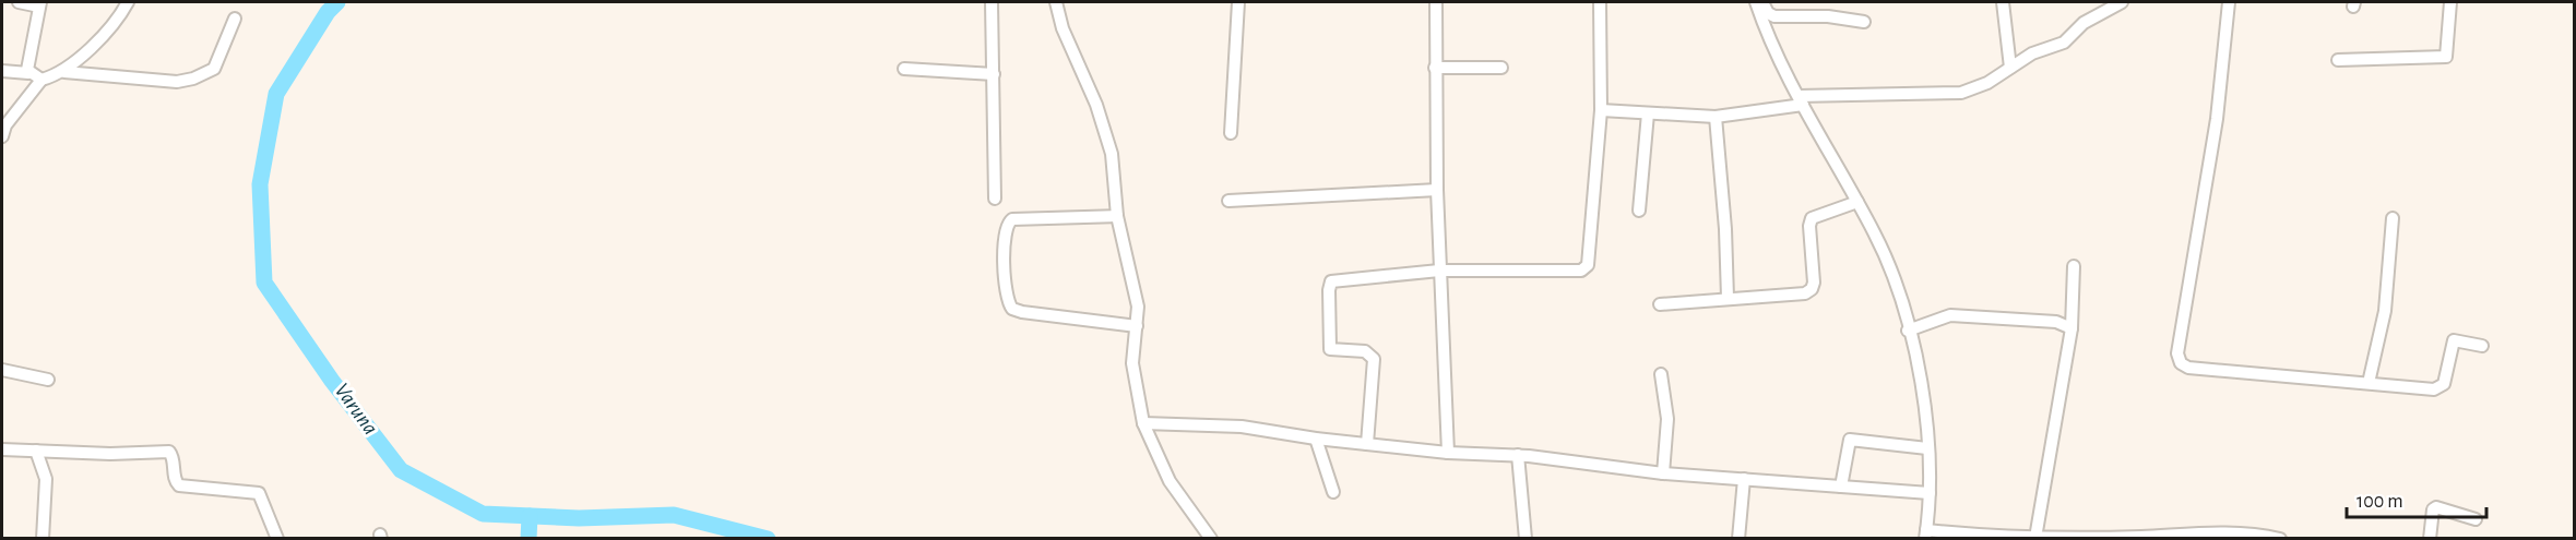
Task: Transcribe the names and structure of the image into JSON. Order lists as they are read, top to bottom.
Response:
{
  "water": ["Varuna"],
  "scale_bar": "100 m"
}
